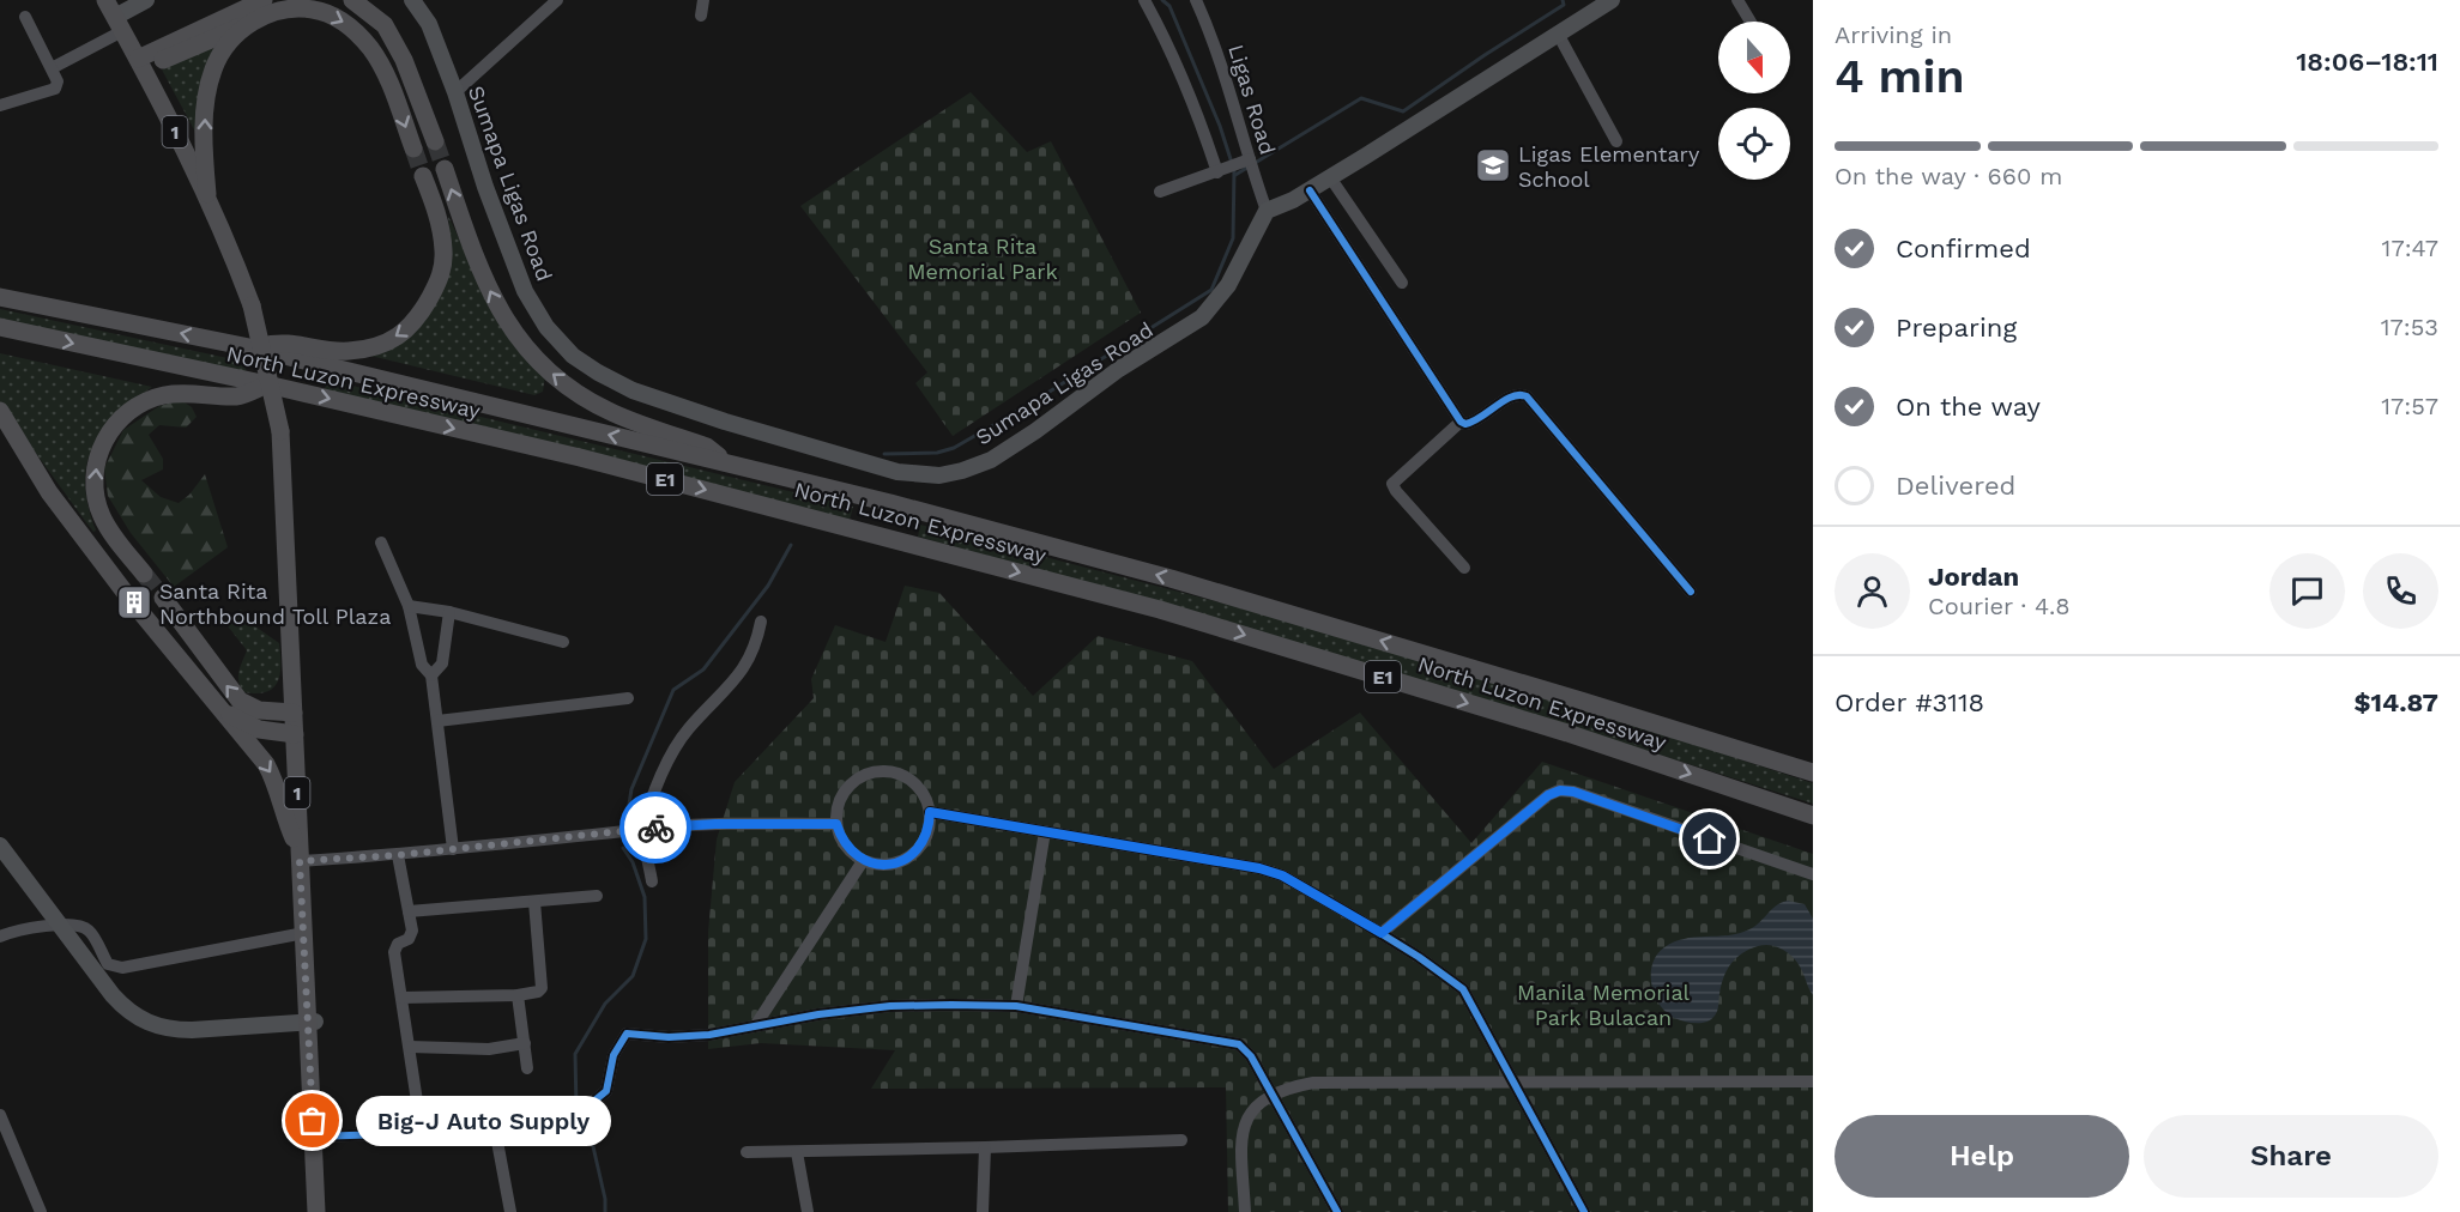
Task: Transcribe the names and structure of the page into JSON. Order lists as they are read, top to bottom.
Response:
{
  "streets": {
    "highway": ["1", "North Luzon Expressway", "E1"],
    "main road": ["Sumapa Ligas Road"],
    "street": ["Ligas Road"]
  },
  "crossings": [
    ["Ligas Road", "Sumapa Ligas Road"]
  ],
  "parks": ["Santa Rita Memorial Park", "Manila Memorial Park Bulacan"],
  "places": {
    "school or university": ["Ligas Elementary School"],
    "building": ["Santa Rita Northbound Toll Plaza"],
    "other": ["Big-J Auto Supply"]
  },
  "north": "bottom",
  "page": {
    "heading": ["4 min", "Arriving in", "18:06–18:11"],
    "panel": [
      "Jordan",
      "Courier · 4.8",
      "Order #3118",
      "$14.87"
    ],
    "bar": "On the way · 660 m",
    "list": [
      ["Confirmed", "17:47"],
      ["Preparing", "17:53"],
      ["On the way", "17:57"],
      "Delivered"
    ],
    "bubble": "Big-J Auto Supply",
    "buttons": ["Help", "Share"]
  }
}
